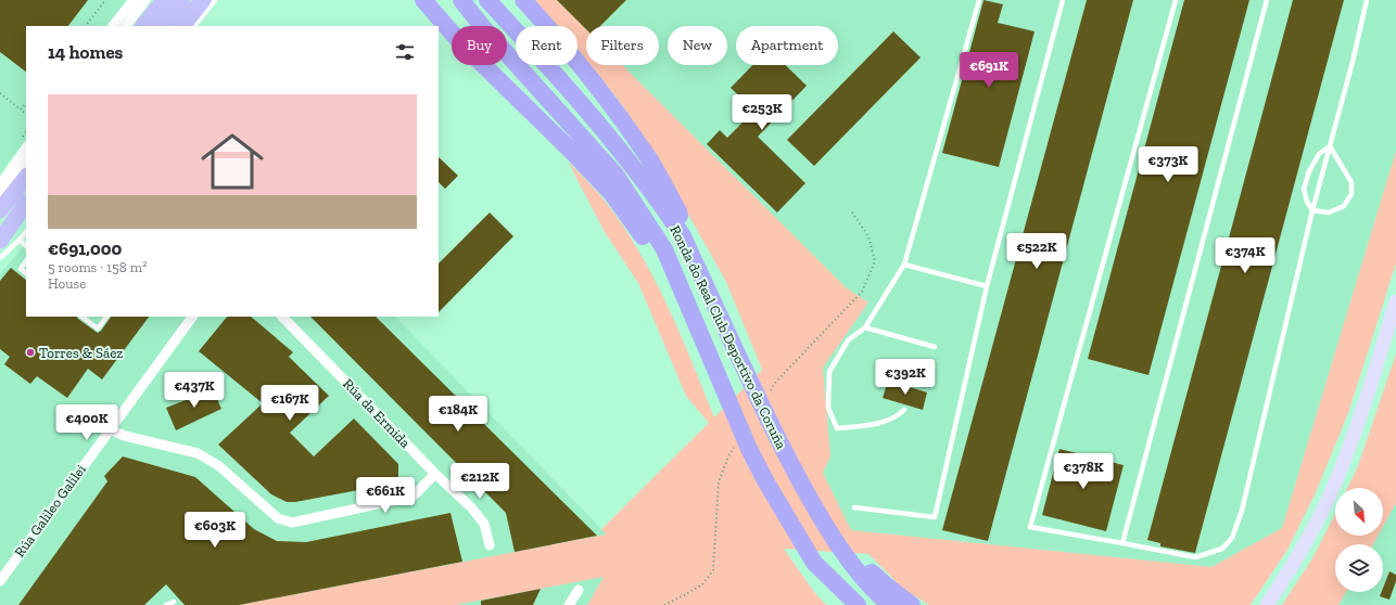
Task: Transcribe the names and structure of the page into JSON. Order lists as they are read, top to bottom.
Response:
{
  "streets": {
    "highway": ["Ronda do Real Club Deportivo da Coruña"],
    "street": ["Rúa da Ermida", "Rúa Galileo Galilei"]
  },
  "places": ["Torres & Sáez"],
  "north": "bottom right",
  "page": {
    "chip": [
      "Buy",
      "Rent",
      "Filters",
      "New",
      "Apartment"
    ],
    "heading": "14 homes",
    "price": [
      "€691K",
      "€253K",
      "€373K",
      "€522K",
      "€374K",
      "€392K",
      "€437K",
      "€167K",
      "€184K",
      "€400K",
      "€378K",
      "€212K",
      "€661K",
      "€603K"
    ],
    "list": [
      {
        "name": "€691,000",
        "note": "5 rooms · 158 m² · House"
      }
    ]
  }
}
